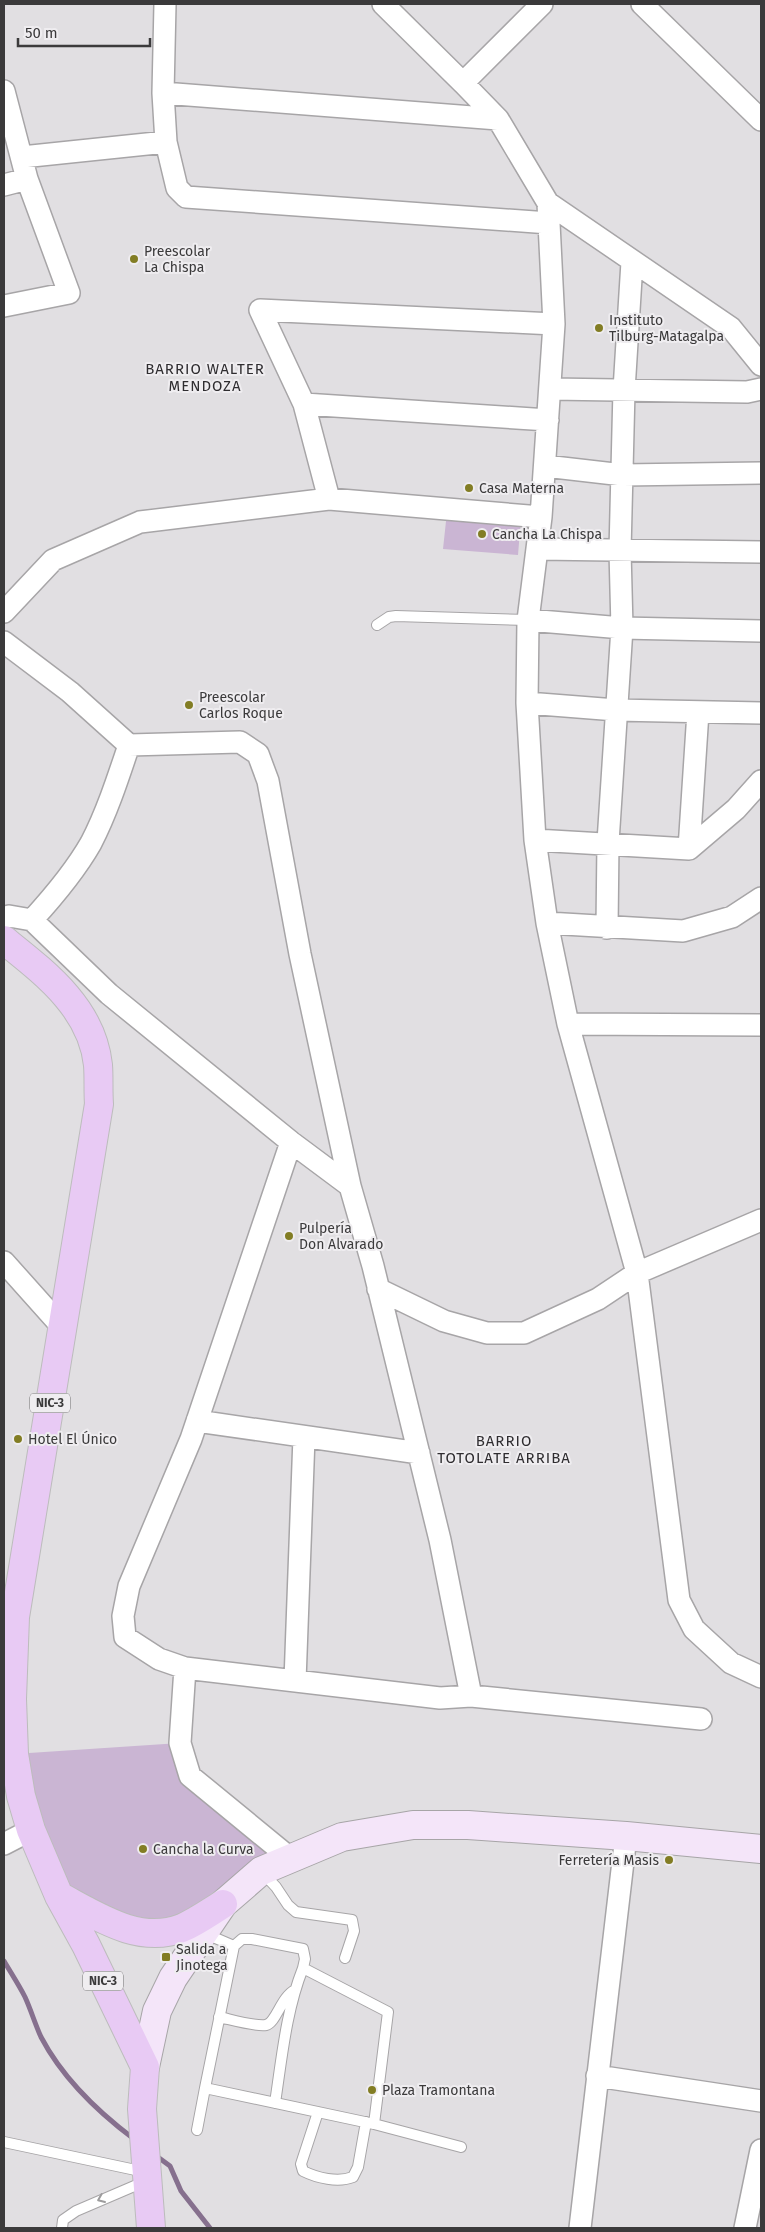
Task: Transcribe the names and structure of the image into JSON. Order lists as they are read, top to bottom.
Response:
{
  "streets": {
    "main road": ["NIC-3"]
  },
  "districts": ["BARRIO WALTER MENDOZA", "BARRIO TOTOLATE ARRIBA"],
  "places": {
    "other": [
      "Preescolar La Chispa",
      "Instituto Tilburg-Matagalpa",
      "Casa Materna",
      "Cancha La Chispa",
      "Preescolar Carlos Roque",
      "Pulpería Don Alvarado",
      "Hotel El Único",
      "Cancha la Curva",
      "Ferretería Masis",
      "Plaza Tramontana"
    ],
    "transit": ["Salida a Jinotega"]
  },
  "scale_bar": "50 m"
}
